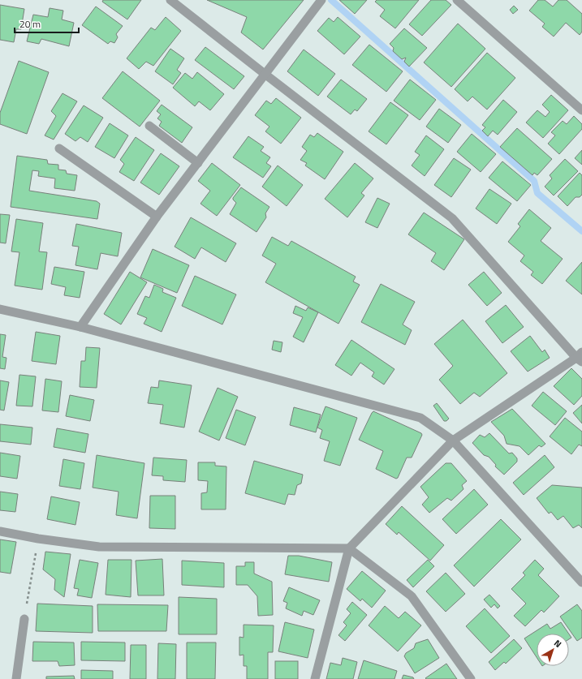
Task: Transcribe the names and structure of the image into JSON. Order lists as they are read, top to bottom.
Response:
{
  "scale_bar": "20 m",
  "north": "top right"
}
